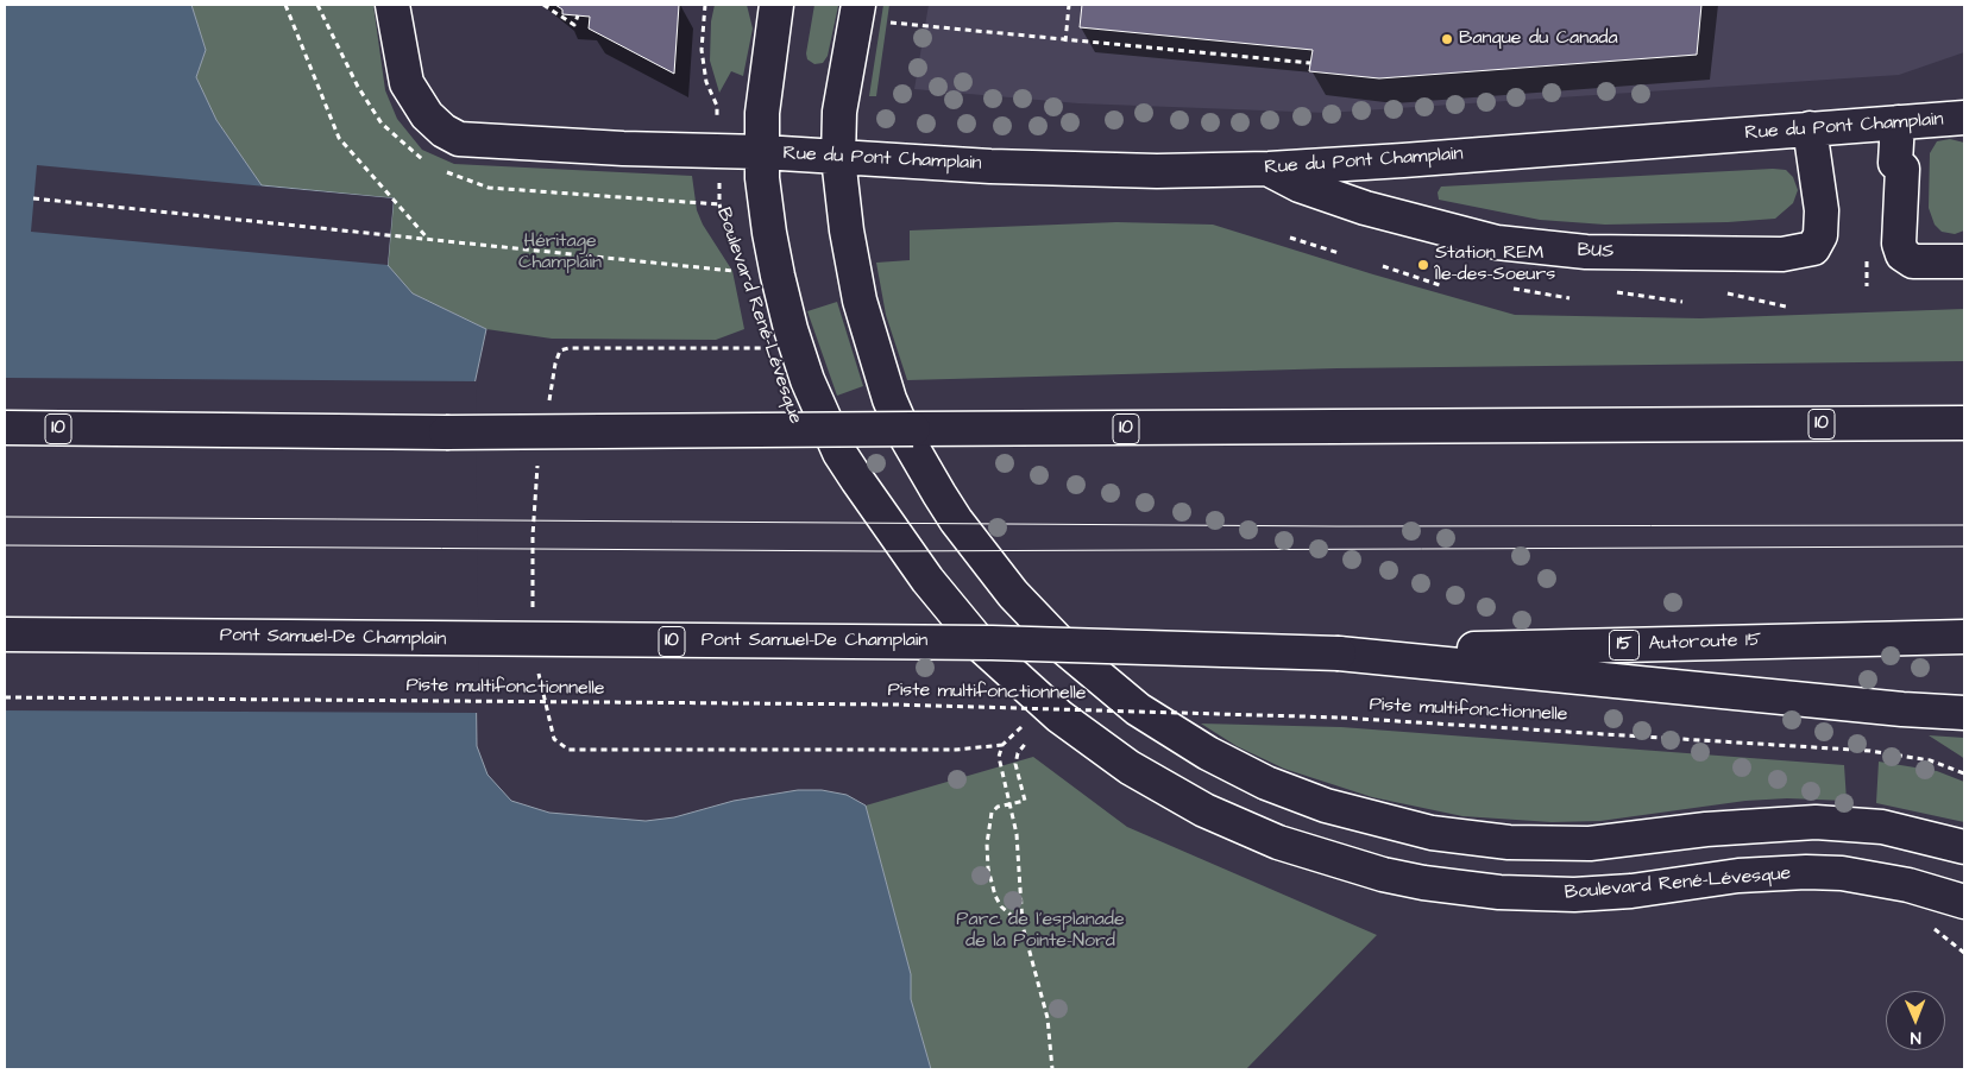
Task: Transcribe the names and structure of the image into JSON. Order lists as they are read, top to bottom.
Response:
{
  "streets": {
    "main road": [
      "Rue du Pont Champlain",
      "BUS",
      "Boulevard René-Lévesque",
      "10",
      "Pont Samuel-De Champlain",
      "Autoroute 15",
      "15"
    ],
    "path": ["Piste multifonctionnelle"]
  },
  "crossings": [
    ["Rue du Pont Champlain", "BUS"],
    ["Rue du Pont Champlain", "Boulevard René-Lévesque"],
    ["10", "Pont Samuel-De Champlain"],
    ["10", "Autoroute 15"],
    ["Pont Samuel-De Champlain", "Autoroute 15"]
  ],
  "parks": ["Héritage Champlain", "Parc de l'esplanade de la Pointe-Nord"],
  "places": ["Banque du Canada", "Station REM Île-des-Soeurs"],
  "north": "bottom"
}
